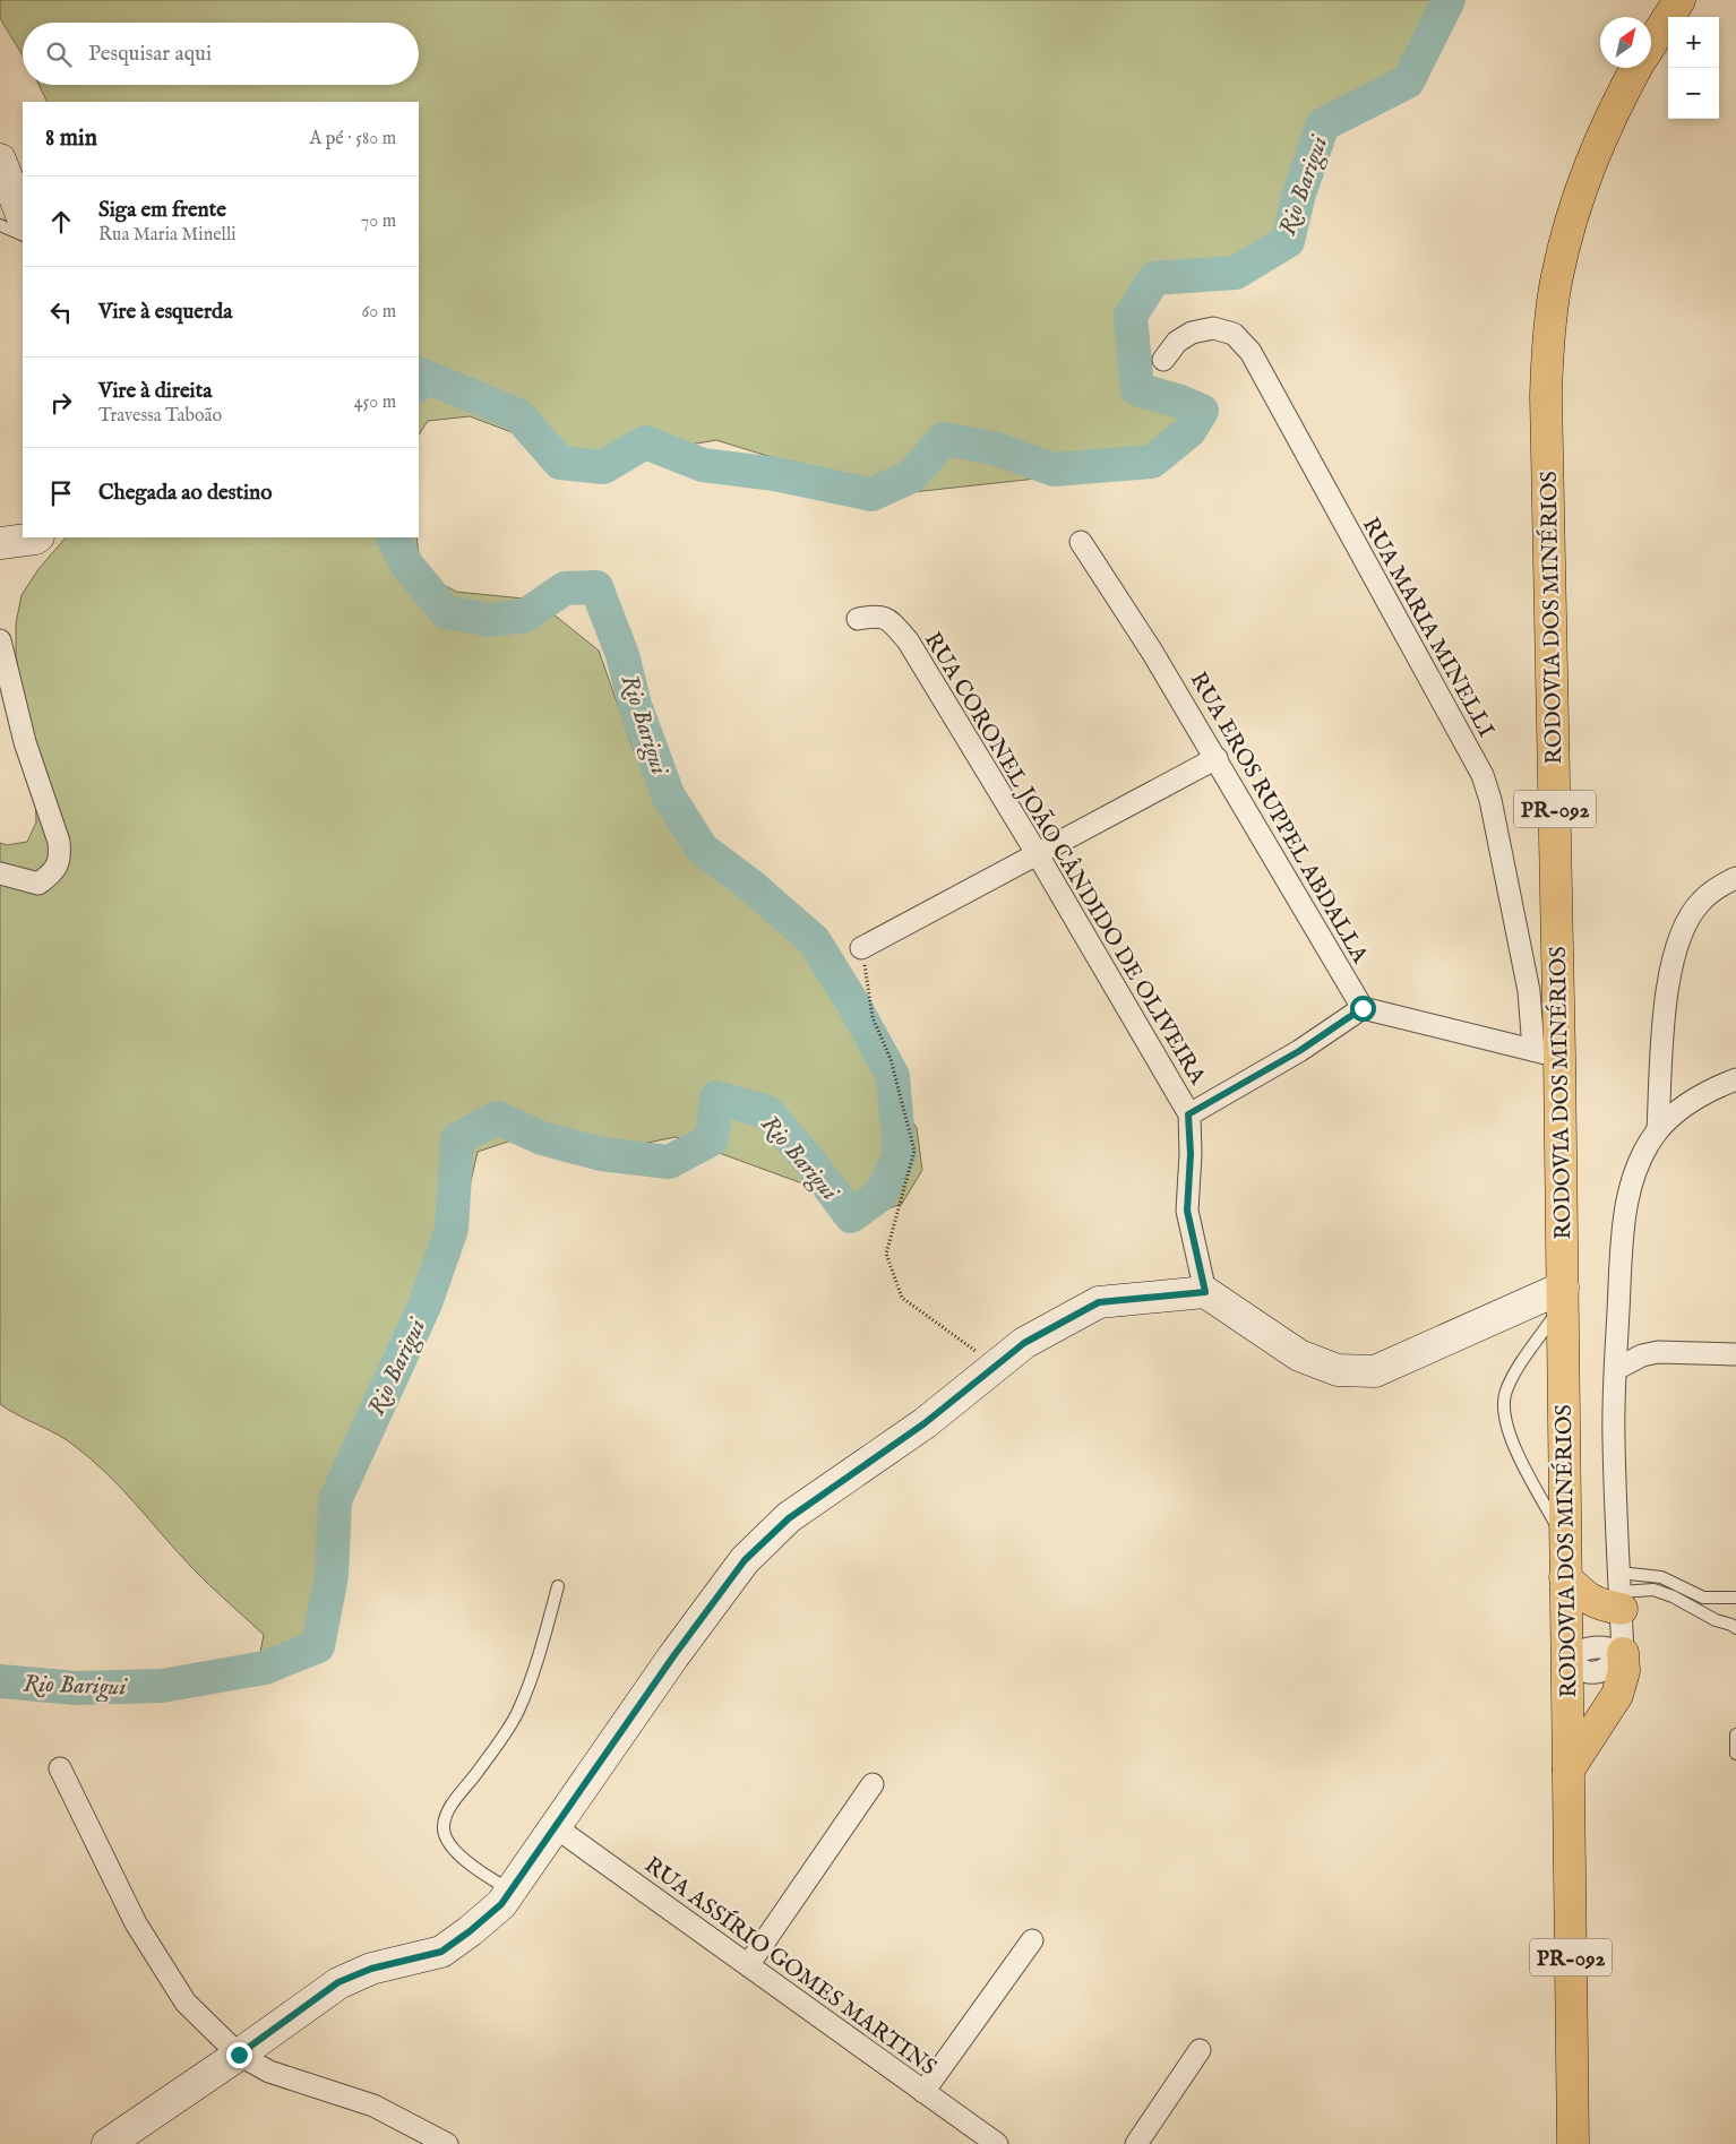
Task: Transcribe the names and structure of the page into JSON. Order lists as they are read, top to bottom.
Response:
{
  "streets": {
    "main road": ["RODOVIA DOS MINÉRIOS", "PR-092"],
    "street": [
      "RUA MARIA MINELLI",
      "RUA EROS RUPPEL ABDALLA",
      "RUA CORONEL JOÃO CÂNDIDO DE OLIVEIRA",
      "RUA ASSÍRIO GOMES MARTINS"
    ]
  },
  "crossings": [
    ["RODOVIA DOS MINÉRIOS", "RUA MARIA MINELLI"]
  ],
  "water": ["Rio Barigui"],
  "north": "top right",
  "page": {
    "map_buttons": ["+", "−"],
    "search": "Pesquisar aqui",
    "heading": ["8 min", "A pé · 580 m"],
    "list": [
      ["Siga em frente", "Rua Maria Minelli", "70 m"],
      ["Vire à esquerda", "60 m"],
      ["Vire à direita", "Travessa Taboão", "450 m"],
      "Chegada ao destino"
    ]
  }
}
